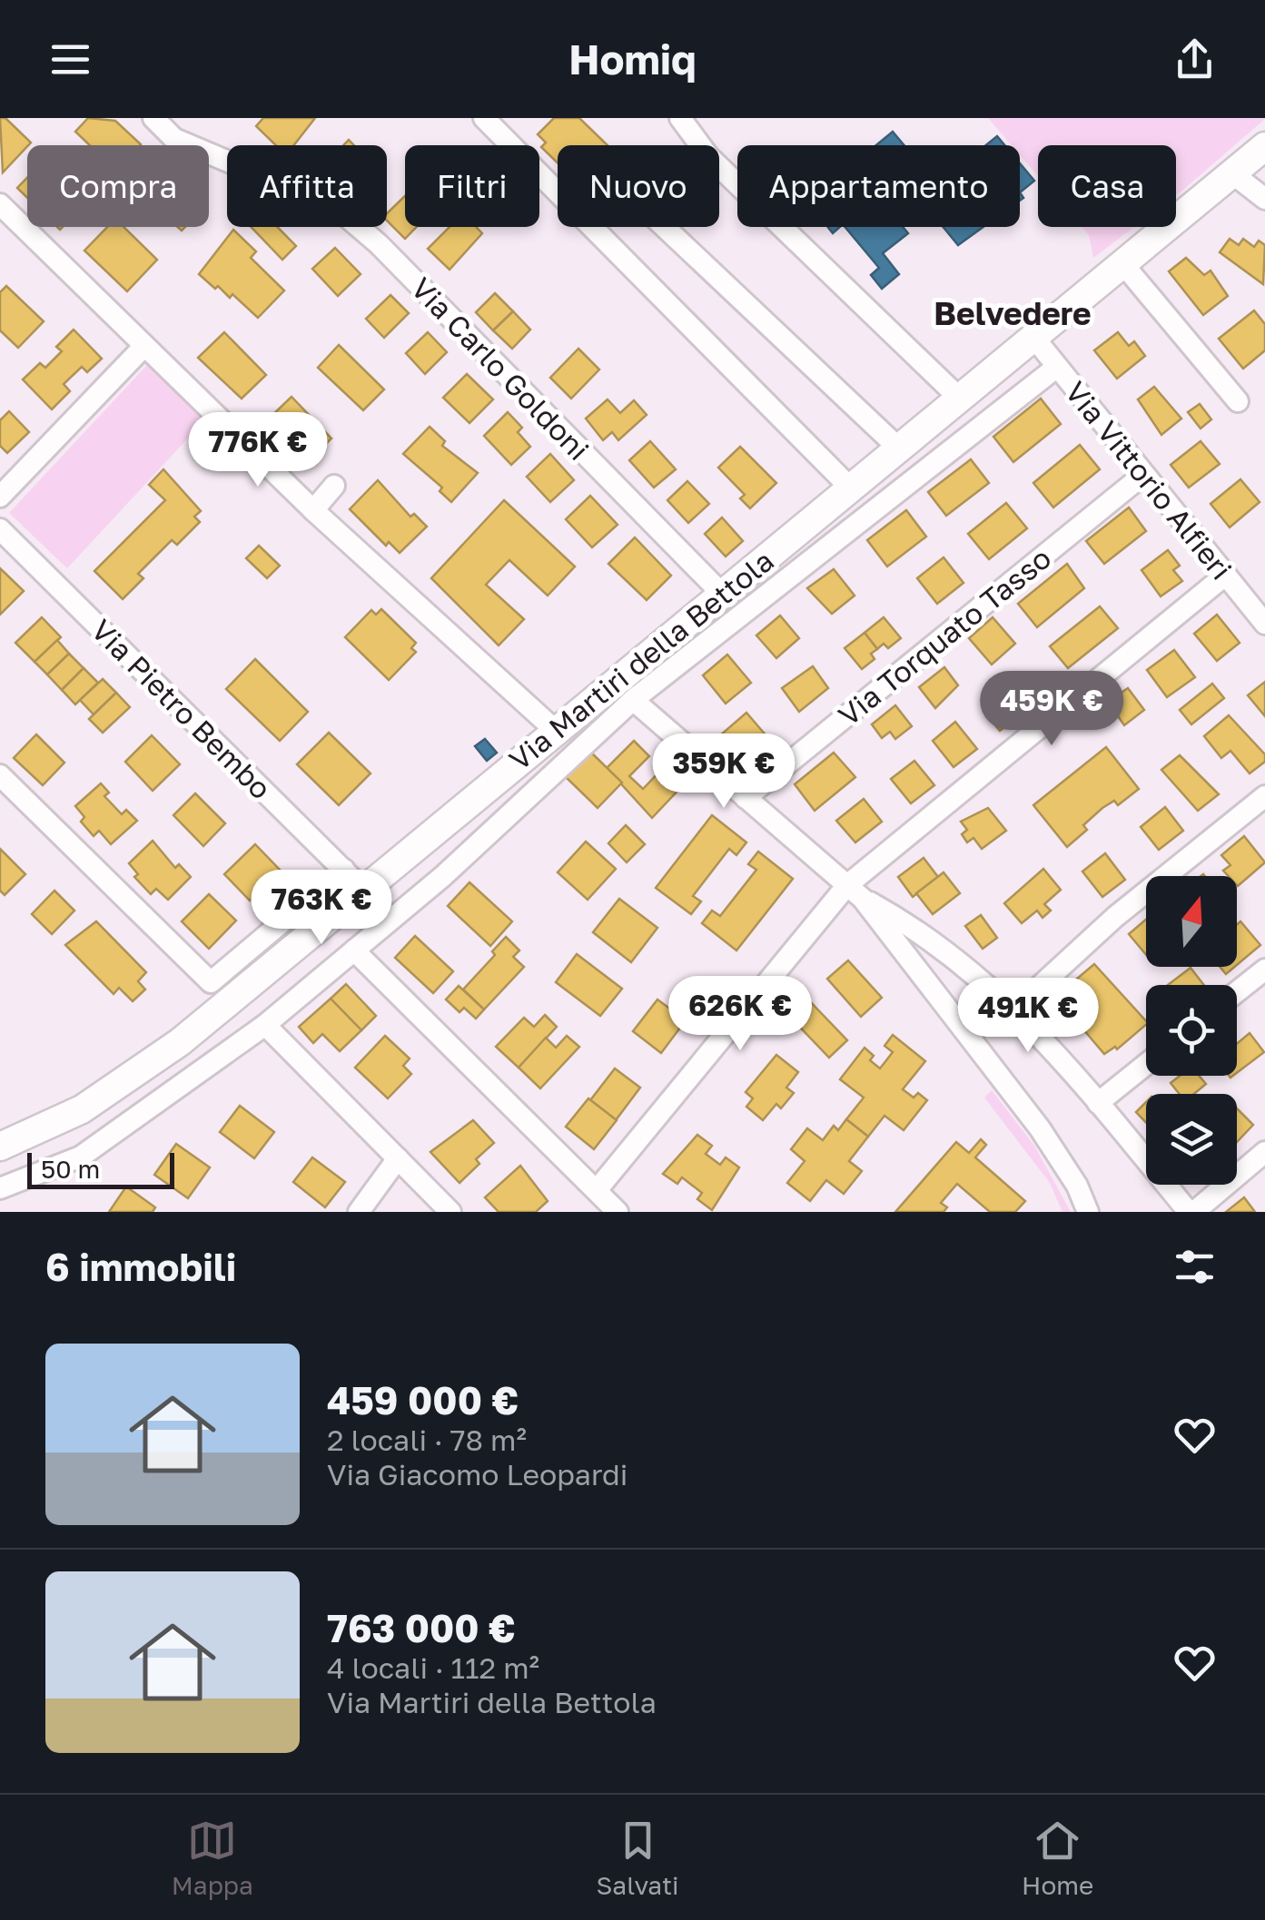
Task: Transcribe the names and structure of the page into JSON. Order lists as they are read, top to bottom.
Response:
{
  "streets": {
    "main road": ["Via Martiri della Bettola"],
    "street": [
      "Via Carlo Goldoni",
      "Via Vittorio Alfieri",
      "Via Torquato Tasso",
      "Via Pietro Bembo"
    ]
  },
  "crossings": [
    ["Via Carlo Goldoni", "Via Martiri della Bettola"],
    ["Via Vittorio Alfieri", "Via Torquato Tasso"],
    ["Via Vittorio Alfieri", "Via Martiri della Bettola"],
    ["Via Martiri della Bettola", "Via Pietro Bembo"]
  ],
  "districts": ["Belvedere"],
  "scale_bar": "50 m",
  "north": "top",
  "page": {
    "header": "Homiq",
    "chip": [
      "Compra",
      "Affitta",
      "Filtri",
      "Nuovo",
      "Appartamento",
      "Casa"
    ],
    "price": [
      "776K €",
      "459K €",
      "359K €",
      "763K €",
      "626K €",
      "491K €"
    ],
    "scale": "50 m",
    "heading": "6 immobili",
    "list": [
      {
        "name": "459 000 €",
        "note": "2 locali · 78 m² · Via Giacomo Leopardi"
      },
      {
        "name": "763 000 €",
        "note": "4 locali · 112 m² · Via Martiri della Bettola"
      }
    ],
    "tabs": ["Mappa", "Salvati", "Home"]
  }
}
